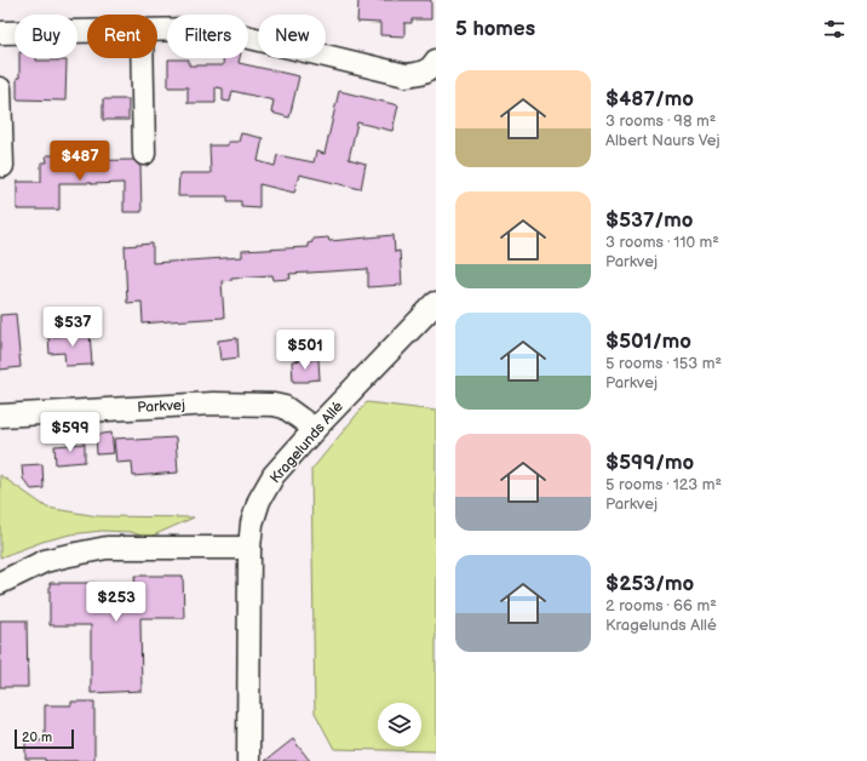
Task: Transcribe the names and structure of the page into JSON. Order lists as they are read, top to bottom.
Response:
{
  "streets": {
    "street": ["Parkvej", "Kragelunds Allé"]
  },
  "crossings": [
    ["Parkvej", "Kragelunds Allé"]
  ],
  "scale_bar": "20 m",
  "page": {
    "heading": "5 homes",
    "chip": [
      "Buy",
      "Rent",
      "Filters",
      "New"
    ],
    "list": [
      {
        "name": "$487/mo",
        "note": "3 rooms · 98 m² · Albert Naurs Vej"
      },
      {
        "name": "$537/mo",
        "note": "3 rooms · 110 m² · Parkvej"
      },
      {
        "name": "$501/mo",
        "note": "5 rooms · 153 m² · Parkvej"
      },
      {
        "name": "$599/mo",
        "note": "5 rooms · 123 m² · Parkvej"
      },
      {
        "name": "$253/mo",
        "note": "2 rooms · 66 m² · Kragelunds Allé"
      }
    ],
    "price": [
      "$487",
      "$537",
      "$501",
      "$599",
      "$253"
    ],
    "scale": "20 m"
  }
}
